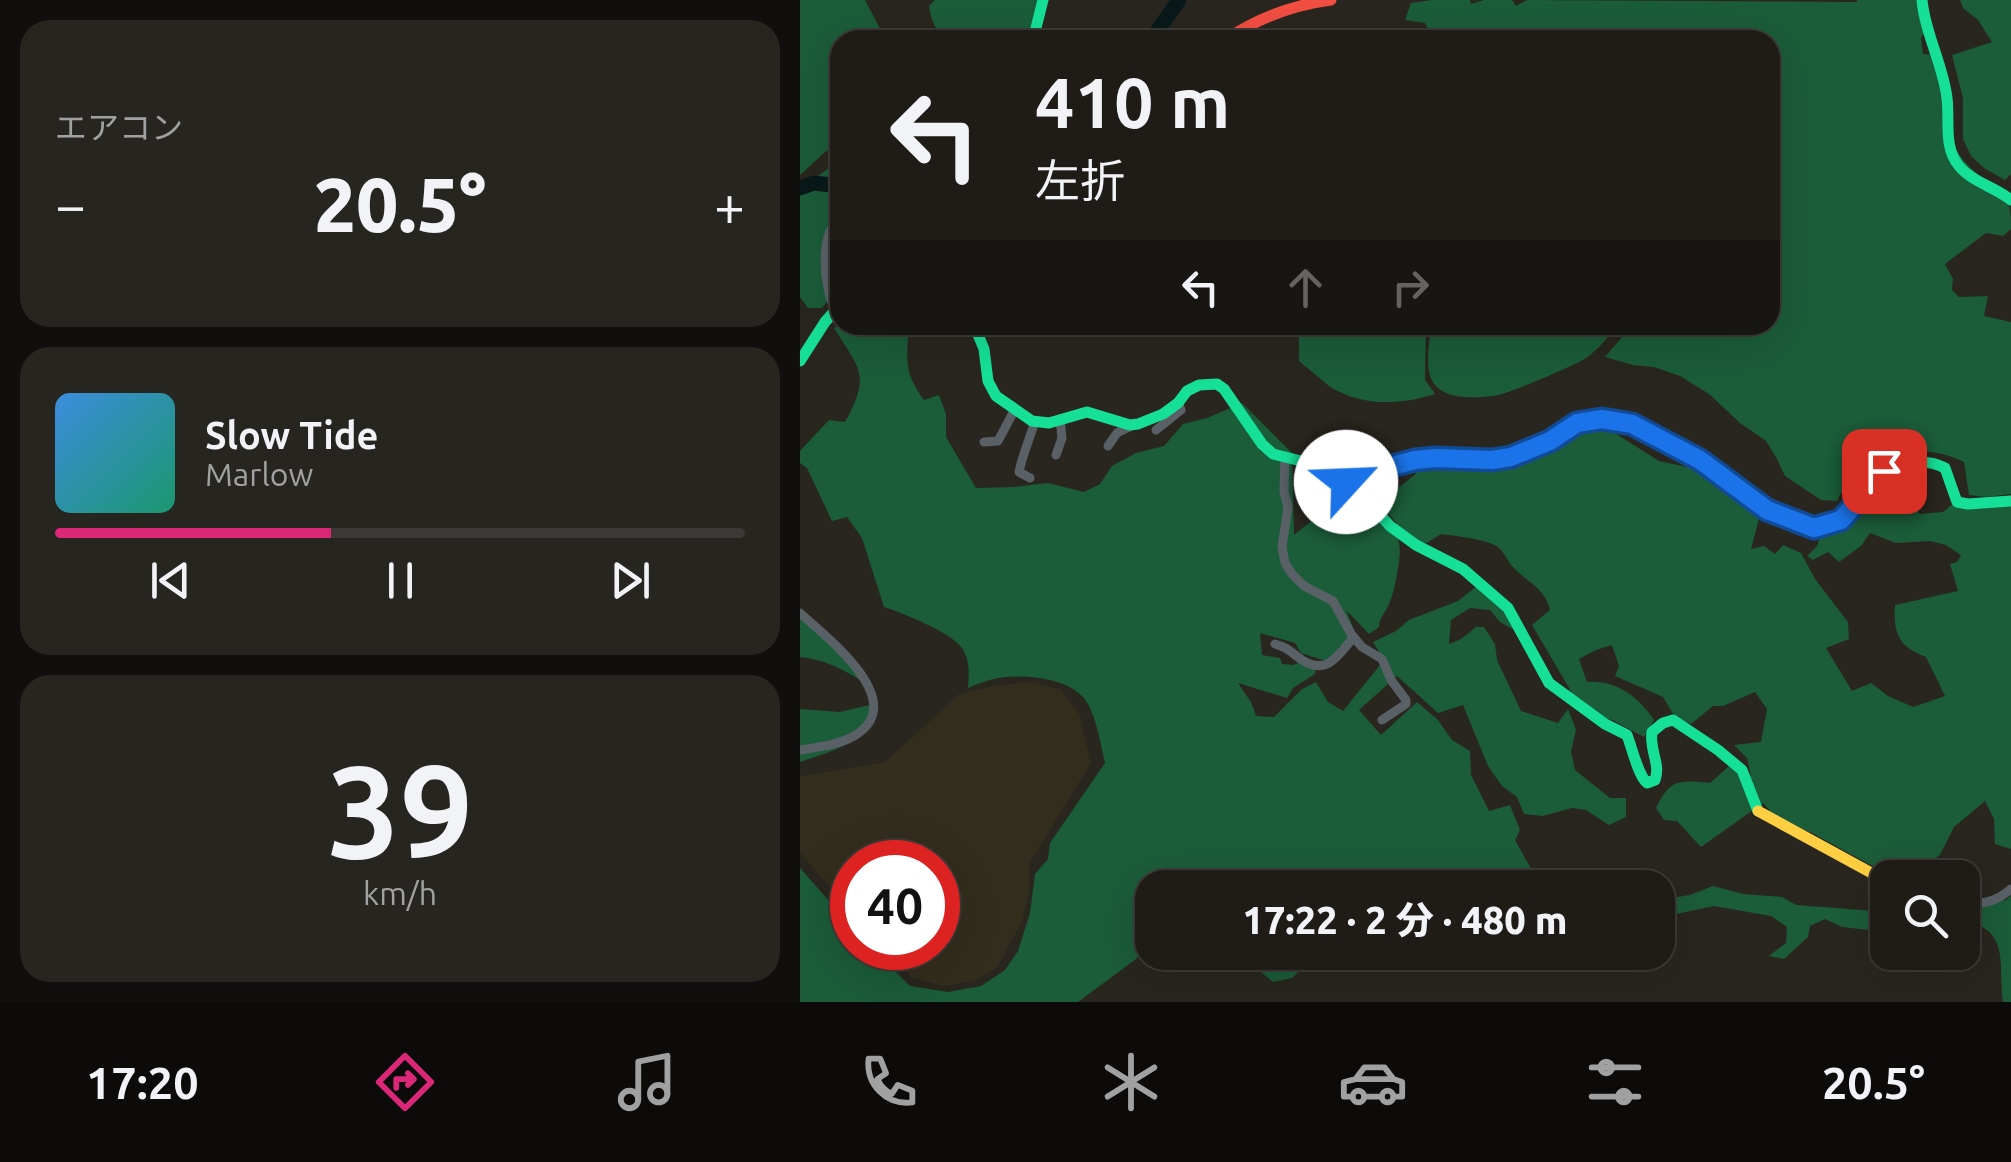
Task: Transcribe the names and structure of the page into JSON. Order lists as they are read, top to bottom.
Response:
{
  "page": {
    "tile": [
      "エアコン",
      ["39", "km/h"]
    ],
    "turn": ["410 m", "左折"],
    "heat": ["−", "20.5°", "+"],
    "song": ["Slow Tide", "Marlow"],
    "limit": "40",
    "trip": "17:22 · 2 分 · 480 m",
    "tabs": ["17:20", "20.5°"]
  }
}
